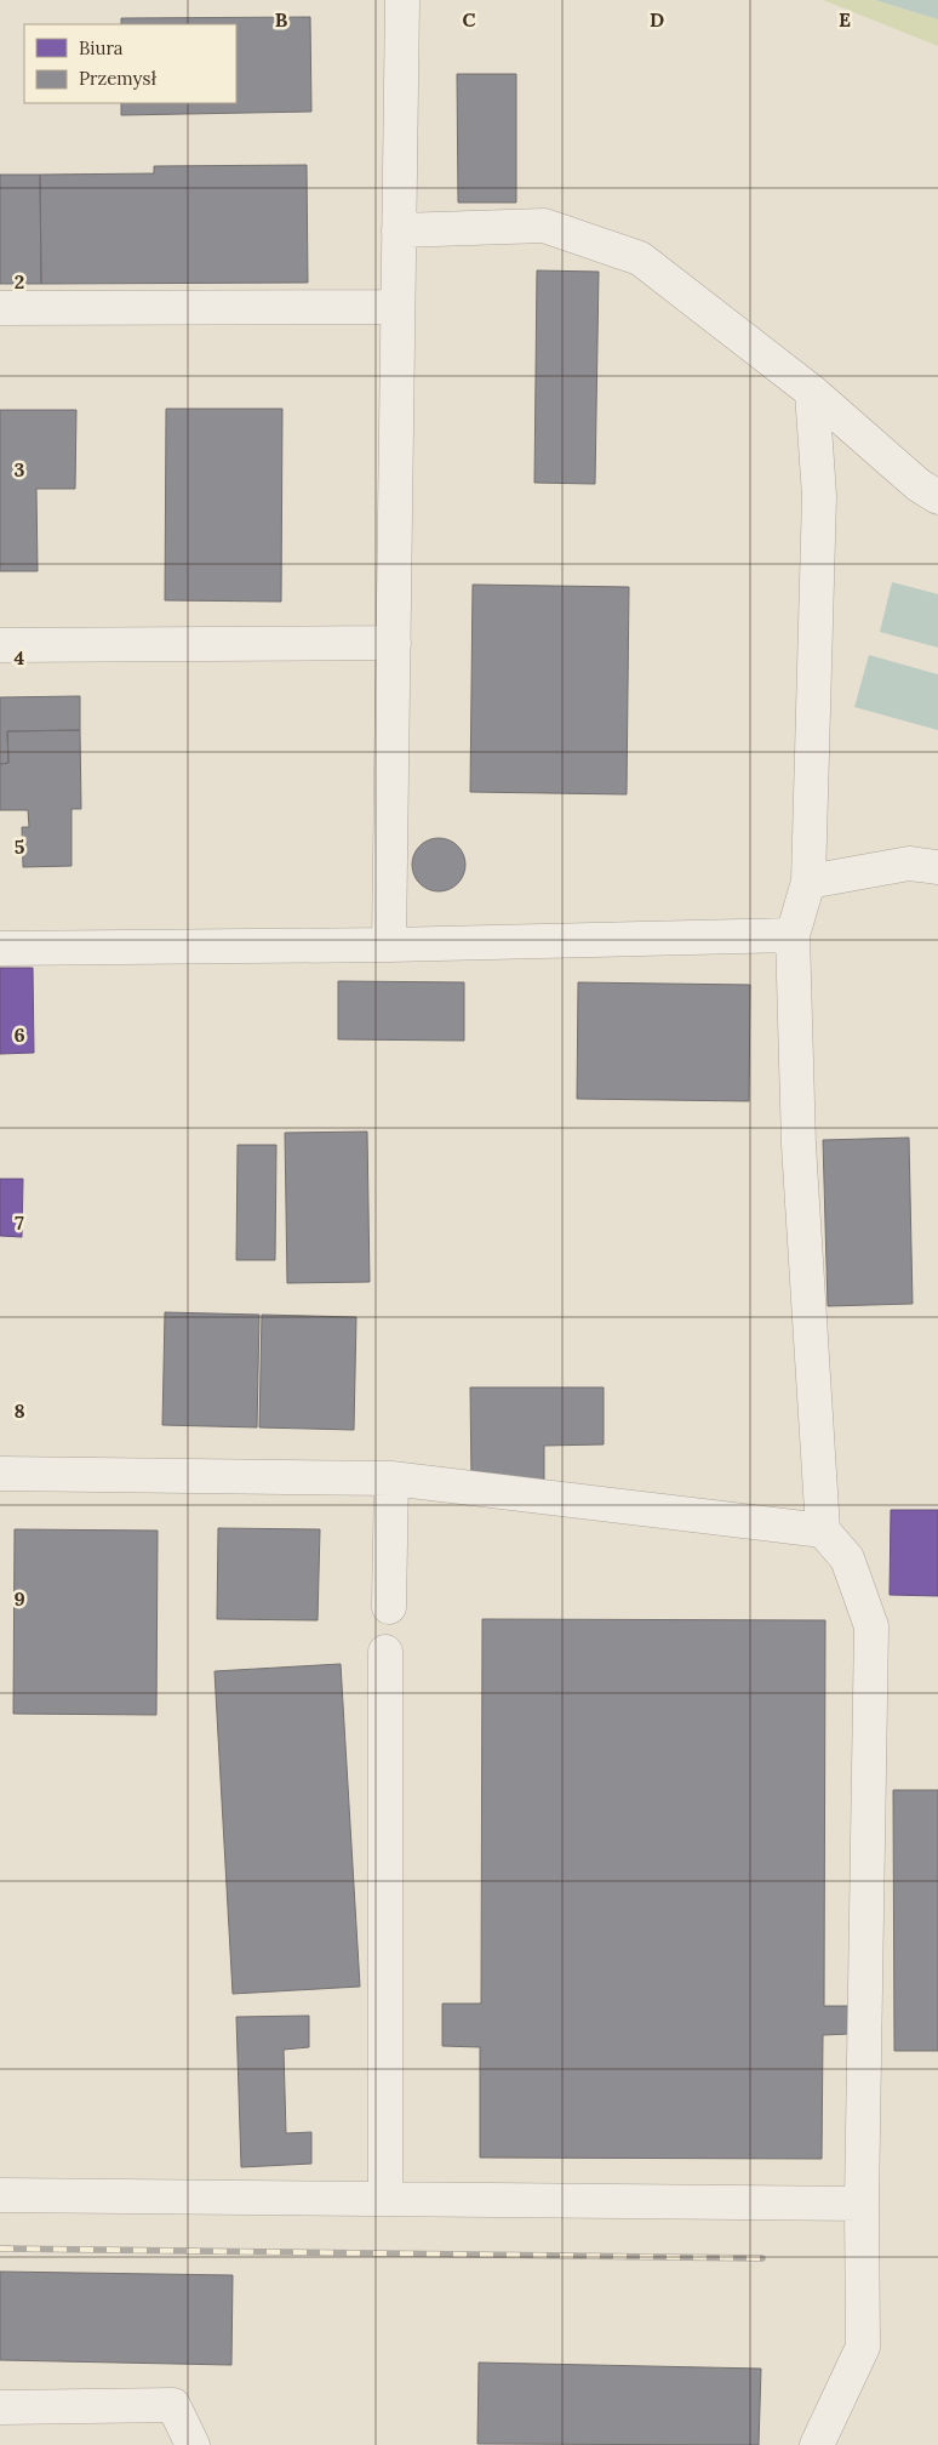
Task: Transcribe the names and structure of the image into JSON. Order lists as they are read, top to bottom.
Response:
{
  "legend": ["Biura", "Przemysł"],
  "grid": {
    "columns": [
      "B",
      "C",
      "D",
      "E"
    ],
    "rows": [
      "2",
      "3",
      "4",
      "5",
      "6",
      "7",
      "8",
      "9"
    ]
  }
}
